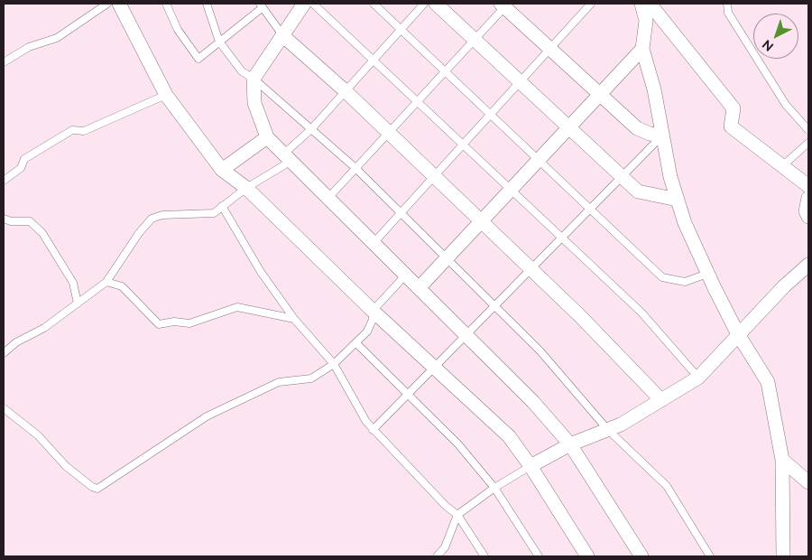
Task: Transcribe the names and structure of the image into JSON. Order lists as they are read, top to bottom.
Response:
{
  "north": "bottom left"
}
